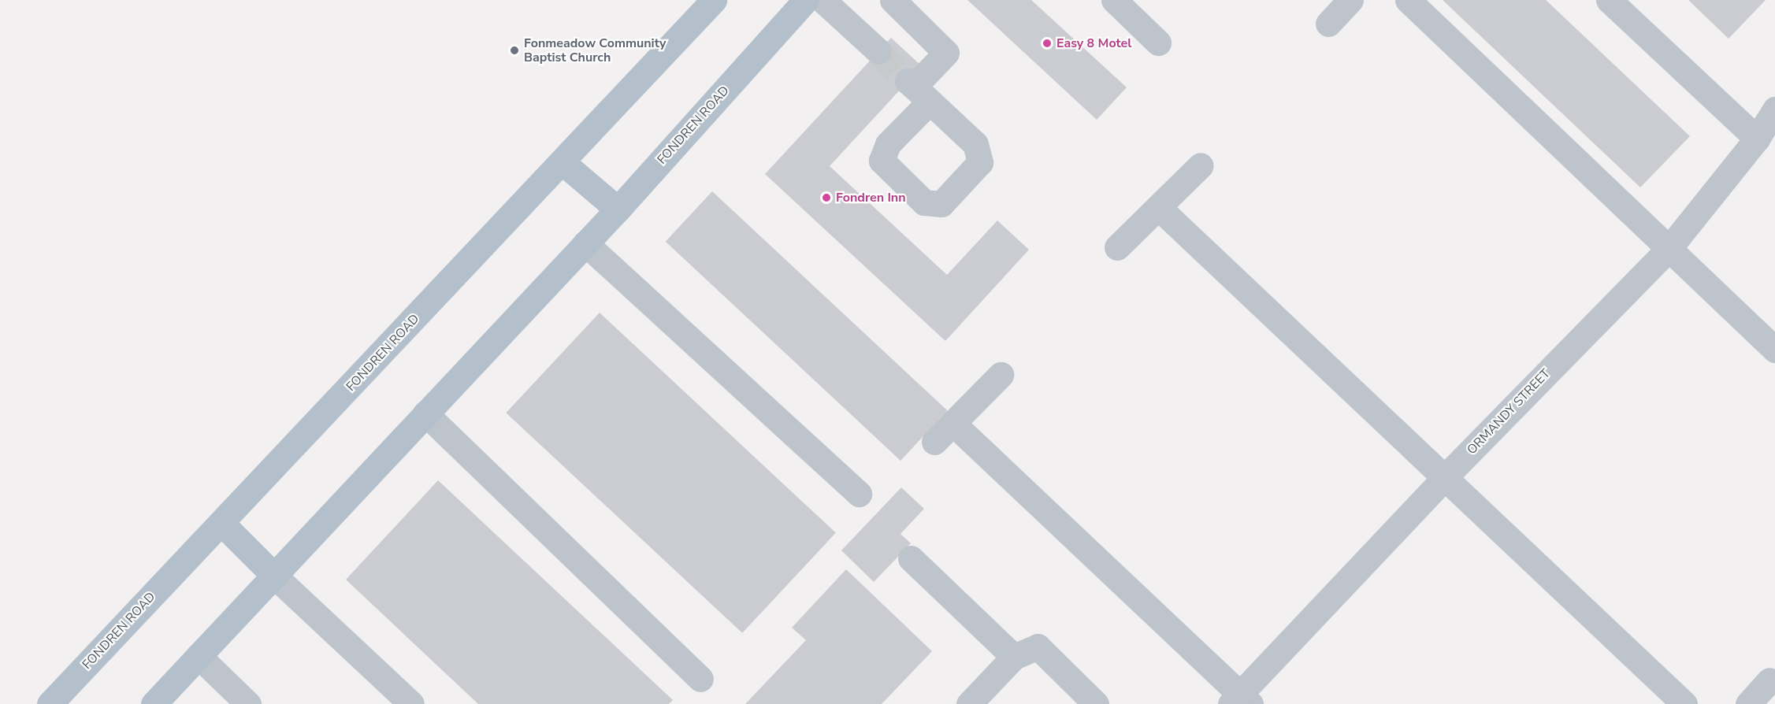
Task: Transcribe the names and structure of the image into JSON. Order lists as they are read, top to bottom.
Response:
{
  "streets": {
    "main road": ["FONDREN ROAD"],
    "street": ["ORMANDY STREET"]
  },
  "places": ["Easy 8 Motel", "Fonmeadow Community Baptist Church", "Fondren Inn"]
}
